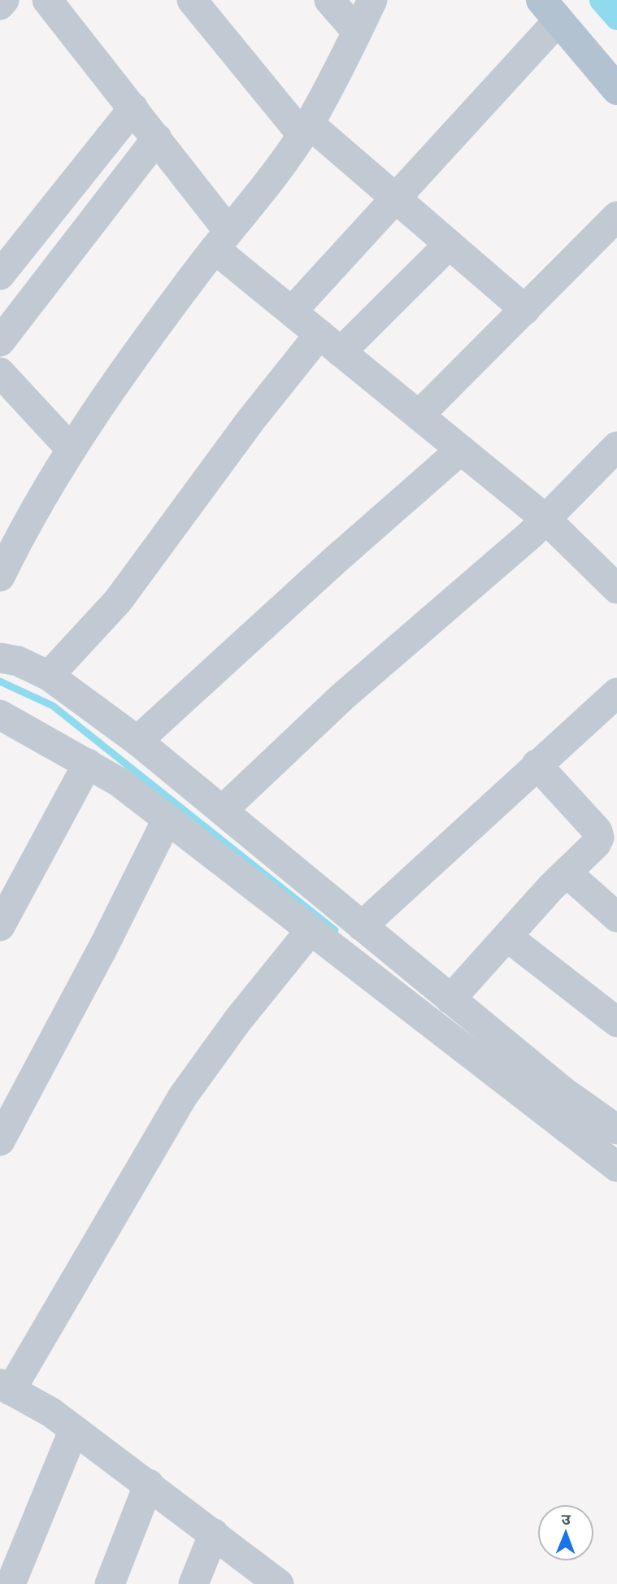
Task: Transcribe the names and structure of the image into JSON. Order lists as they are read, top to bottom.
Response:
{
  "north": "top"
}
